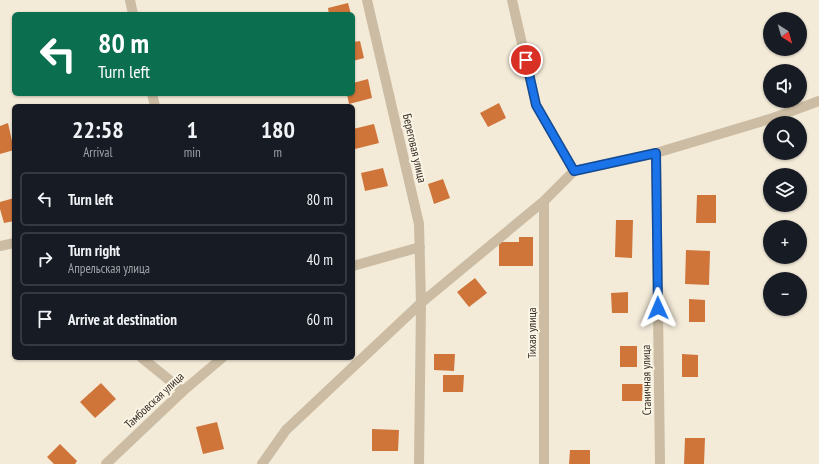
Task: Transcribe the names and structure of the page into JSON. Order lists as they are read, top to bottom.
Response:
{
  "streets": {
    "street": [
      "Береговая улица",
      "Тихая улица",
      "Станичная улица",
      "Тамбовская улица"
    ]
  },
  "north": "bottom right",
  "page": {
    "map_buttons": ["+", "−"],
    "turn": ["80 m", "Turn left"],
    "eta": [
      "22:58",
      "Arrival",
      "1",
      "min",
      "180",
      "m"
    ],
    "list": [
      {
        "name": "Turn left",
        "value": "80 m"
      },
      {
        "name": "Turn right",
        "note": "Апрельская улица",
        "value": "40 m"
      },
      {
        "name": "Arrive at destination",
        "value": "60 m"
      }
    ]
  }
}
